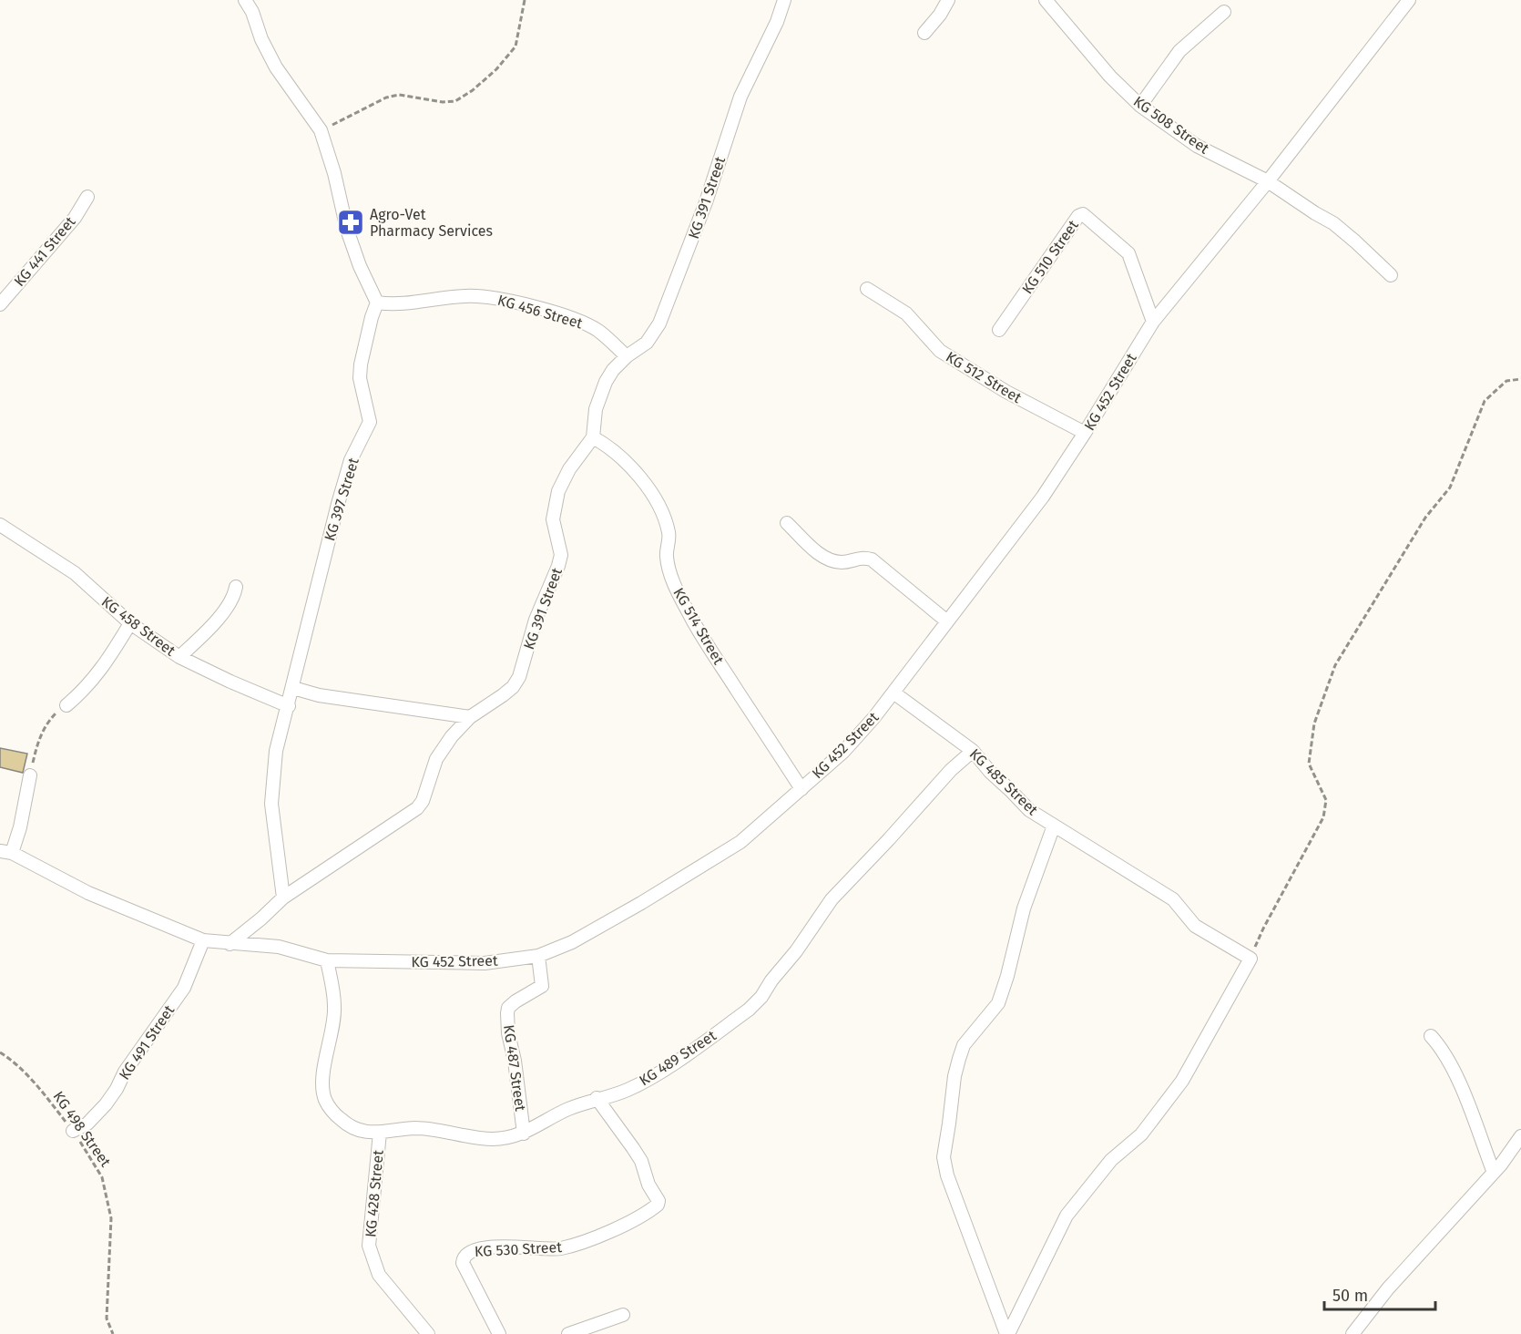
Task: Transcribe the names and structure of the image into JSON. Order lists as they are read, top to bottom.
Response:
{
  "streets": {
    "street": [
      "KG 508 Street",
      "KG 391 Street",
      "KG 441 Street",
      "KG 510 Street",
      "KG 456 Street",
      "KG 512 Street",
      "KG 452 Street",
      "KG 397 Street",
      "KG 458 Street",
      "KG 514 Street",
      "KG 485 Street",
      "KG 491 Street",
      "KG 489 Street",
      "KG 487 Street",
      "KG 428 Street",
      "KG 530 Street"
    ],
    "path": ["KG 498 Street"]
  },
  "crossings": [
    ["KG 508 Street", "KG 452 Street"],
    ["KG 391 Street", "KG 456 Street"],
    ["KG 391 Street", "KG 452 Street"],
    ["KG 391 Street", "KG 397 Street"],
    ["KG 391 Street", "KG 514 Street"],
    ["KG 510 Street", "KG 452 Street"],
    ["KG 456 Street", "KG 397 Street"],
    ["KG 512 Street", "KG 452 Street"],
    ["KG 452 Street", "KG 514 Street"],
    ["KG 452 Street", "KG 485 Street"],
    ["KG 452 Street", "KG 491 Street"],
    ["KG 452 Street", "KG 489 Street"],
    ["KG 452 Street", "KG 487 Street"],
    ["KG 397 Street", "KG 458 Street"],
    ["KG 485 Street", "KG 489 Street"],
    ["KG 491 Street", "KG 498 Street"],
    ["KG 489 Street", "KG 487 Street"],
    ["KG 489 Street", "KG 428 Street"],
    ["KG 489 Street", "KG 530 Street"]
  ],
  "places": {
    "pharmacy": ["Agro-Vet Pharmacy Services"]
  },
  "scale_bar": "50 m"
}
